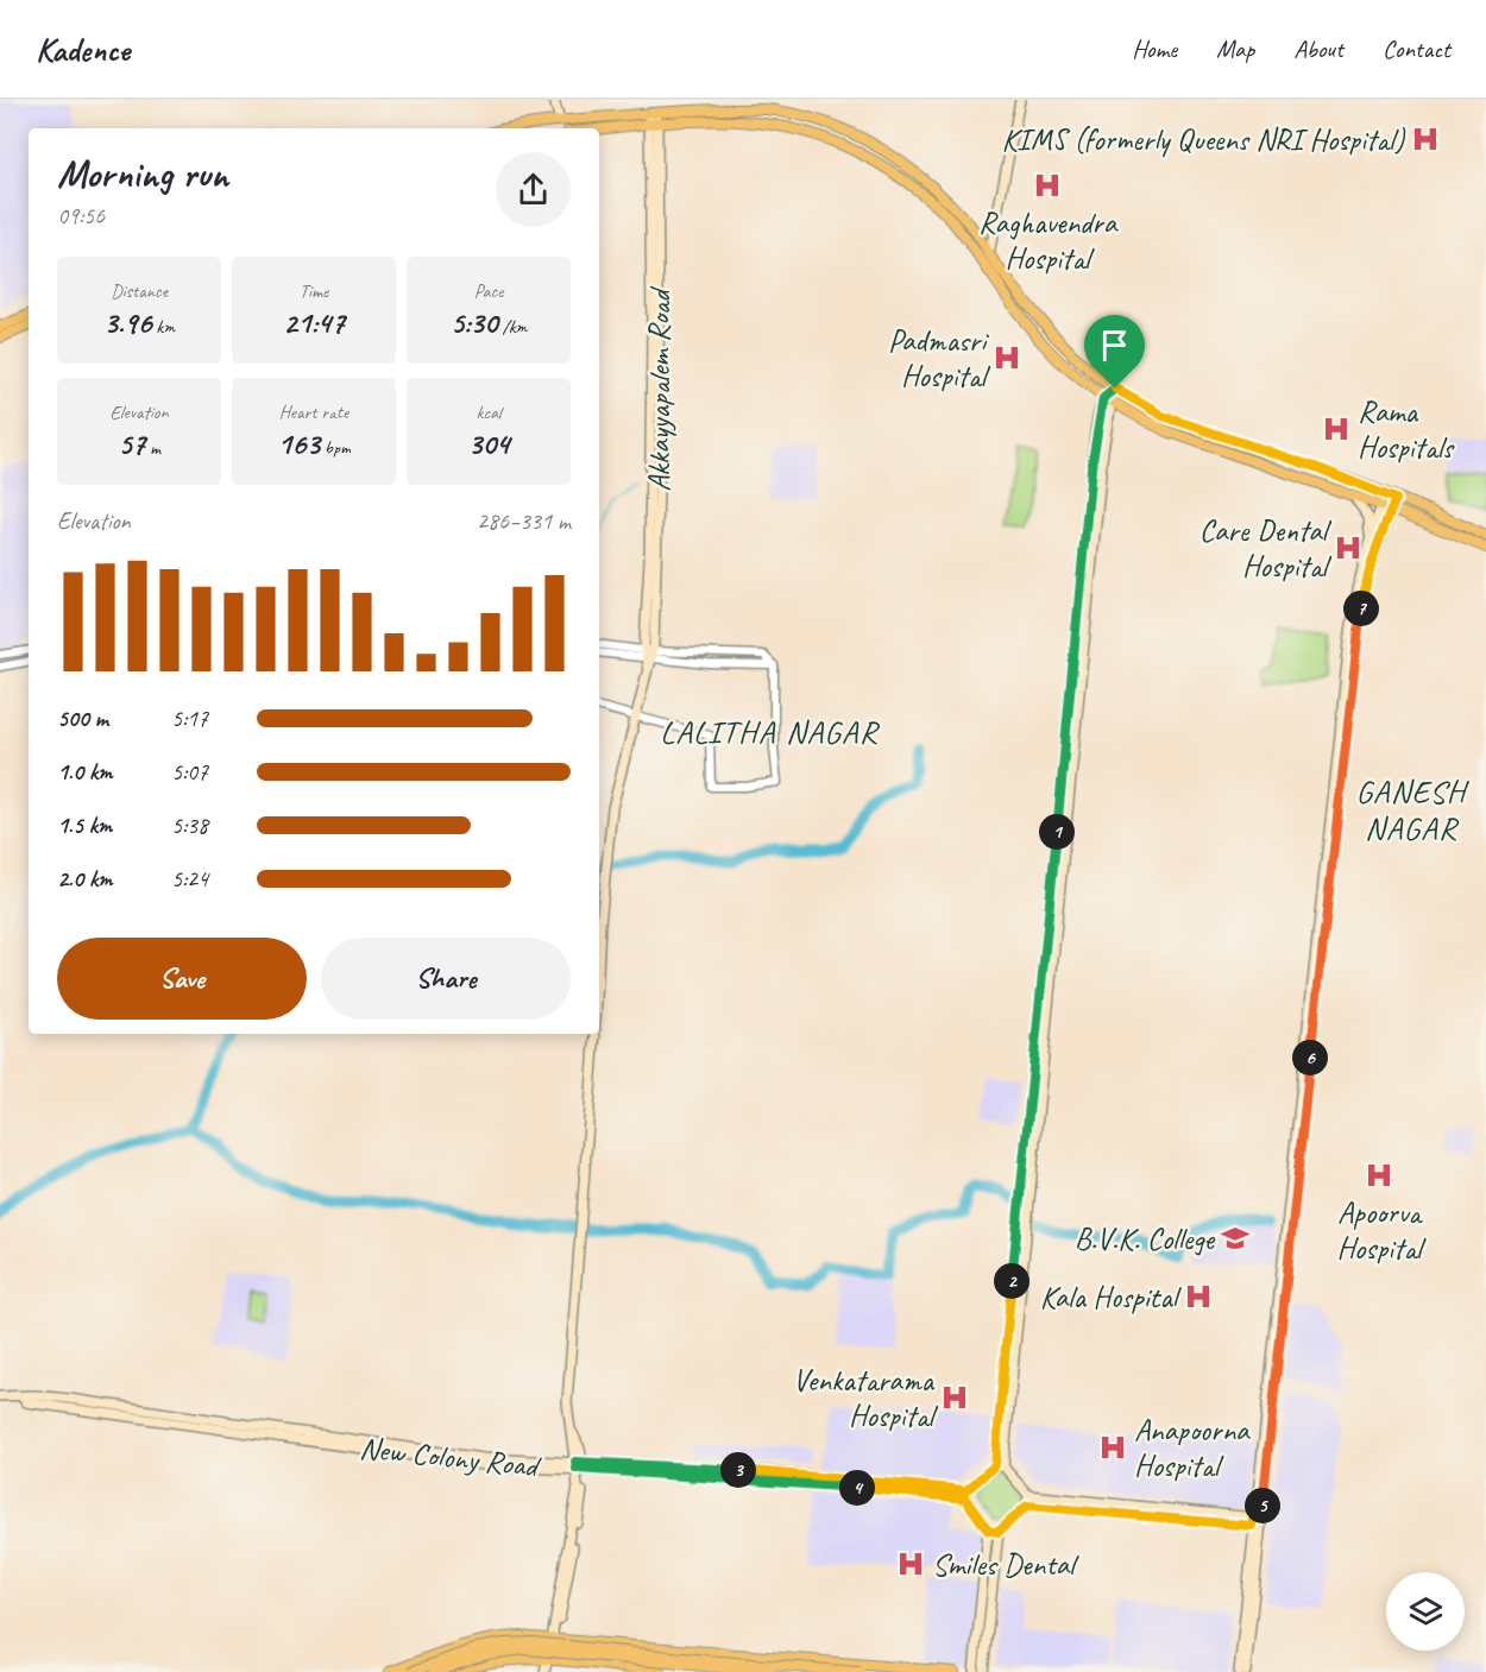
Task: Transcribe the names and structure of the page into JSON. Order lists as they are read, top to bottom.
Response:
{
  "streets": {
    "main road": ["Akkayyapalem Road", "New Colony Road"]
  },
  "districts": ["LALITHA NAGAR", "GANESH NAGAR"],
  "places": {
    "hospital": [
      "KIMS (formerly Queens NRI Hospital)",
      "Raghavendra Hospital",
      "Padmasri Hospital",
      "Rama Hospitals",
      "Care Dental Hospital",
      "Apoorva Hospital",
      "Kala Hospital",
      "Venkatarama Hospital",
      "Anapoorna Hospital",
      "Smiles Dental"
    ],
    "school or university": ["B.V.K. College"]
  },
  "page": {
    "header": "Kadence",
    "nav": [
      "Home",
      "Map",
      "About",
      "Contact"
    ],
    "heading": ["Morning run", "09:56"],
    "stats": [
      ["Distance", "3.96 km"],
      ["Time", "21:47"],
      ["Pace", "5:30 /km"],
      ["Elevation", "57 m"],
      ["Heart rate", "163 bpm"],
      ["kcal", "304"]
    ],
    "chart": ["Elevation", "286–331 m"],
    "pins": [
      "7",
      "1",
      "6",
      "2",
      "3",
      "4",
      "5"
    ],
    "list": [
      {
        "name": "500 m",
        "note": "5:17"
      },
      {
        "name": "1.0 km",
        "note": "5:07"
      },
      {
        "name": "1.5 km",
        "note": "5:38"
      },
      {
        "name": "2.0 km",
        "note": "5:24"
      }
    ],
    "buttons": ["Save", "Share"]
  }
}
